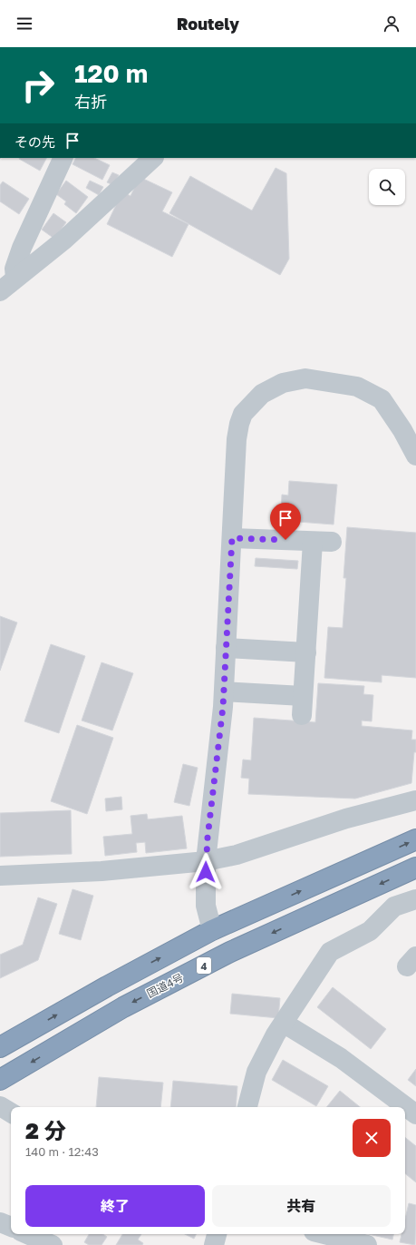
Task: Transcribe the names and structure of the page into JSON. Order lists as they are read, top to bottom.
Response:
{
  "streets": {
    "highway": ["4", "国道4号"]
  },
  "page": {
    "header": "Routely",
    "turn": ["120 m", "右折"],
    "then": "その先",
    "heading": ["2 分", "140 m · 12:43"],
    "buttons": ["終了", "共有"]
  }
}
